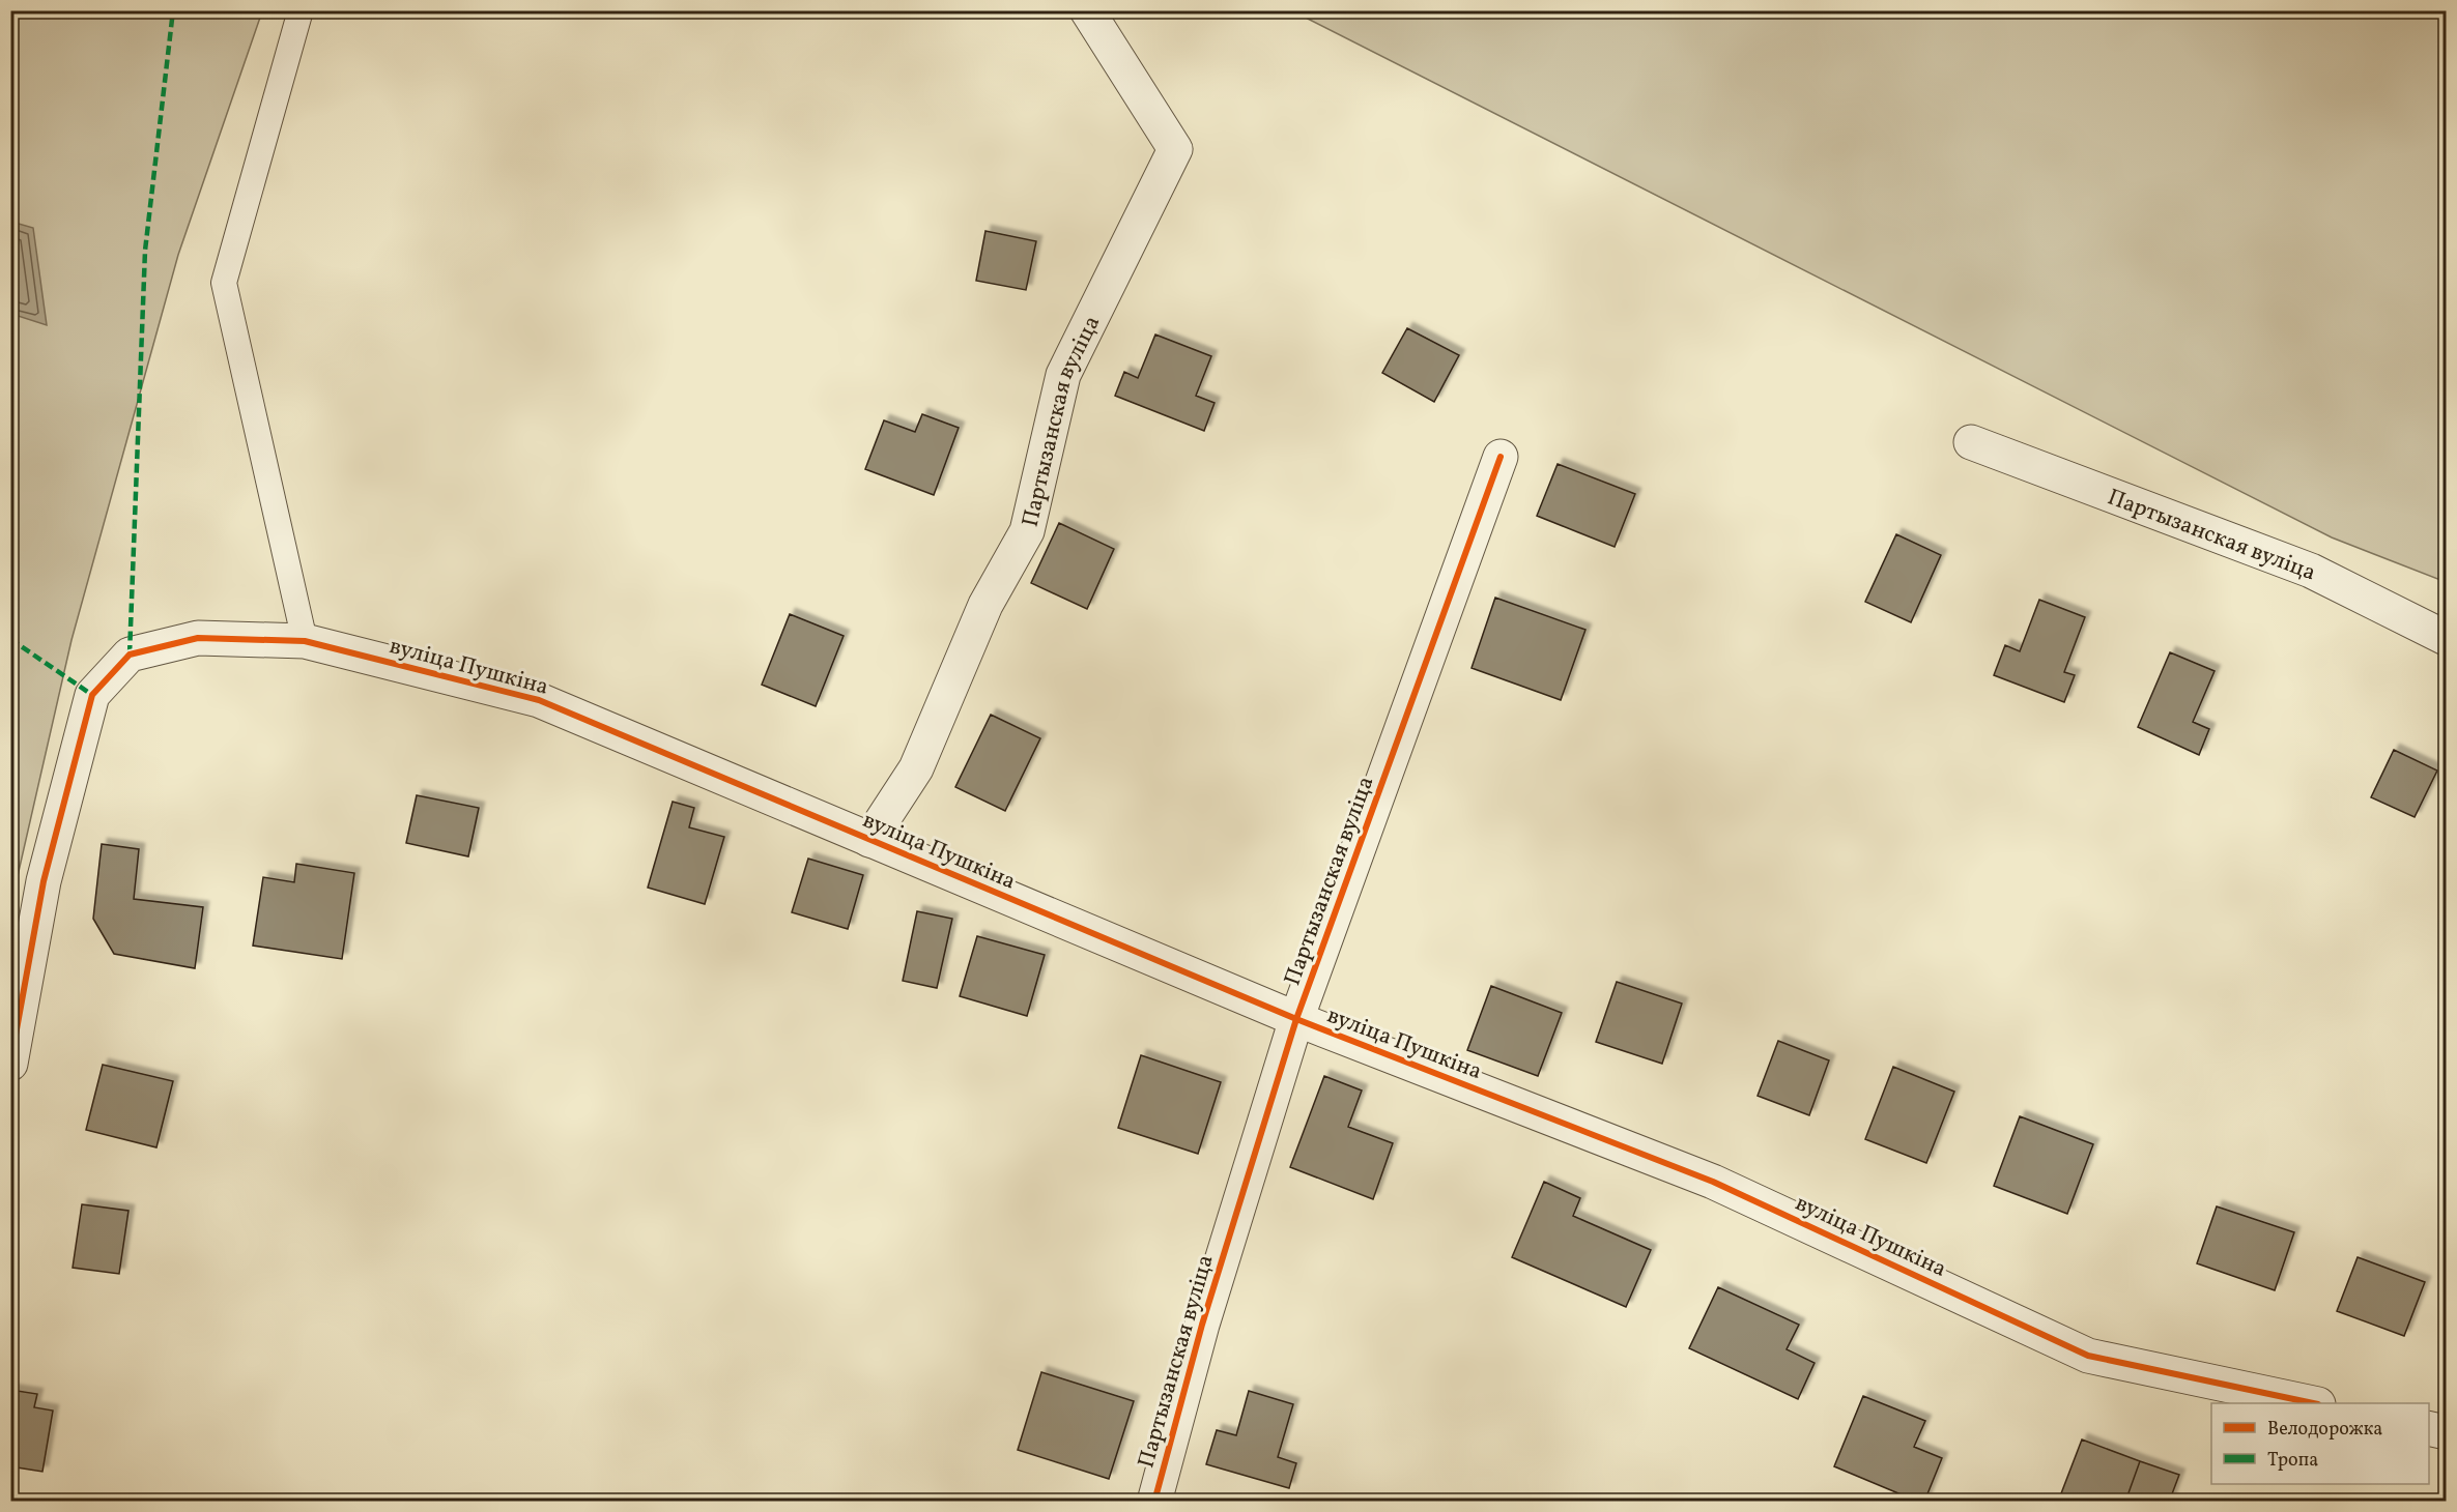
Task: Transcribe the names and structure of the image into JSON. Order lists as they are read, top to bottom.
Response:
{
  "streets": {
    "street": ["Партызанская вуліца", "вуліца Пушкіна"]
  },
  "crossings": [
    ["Партызанская вуліца", "вуліца Пушкіна"]
  ],
  "legend": ["Велодорожка", "Тропа"]
}
